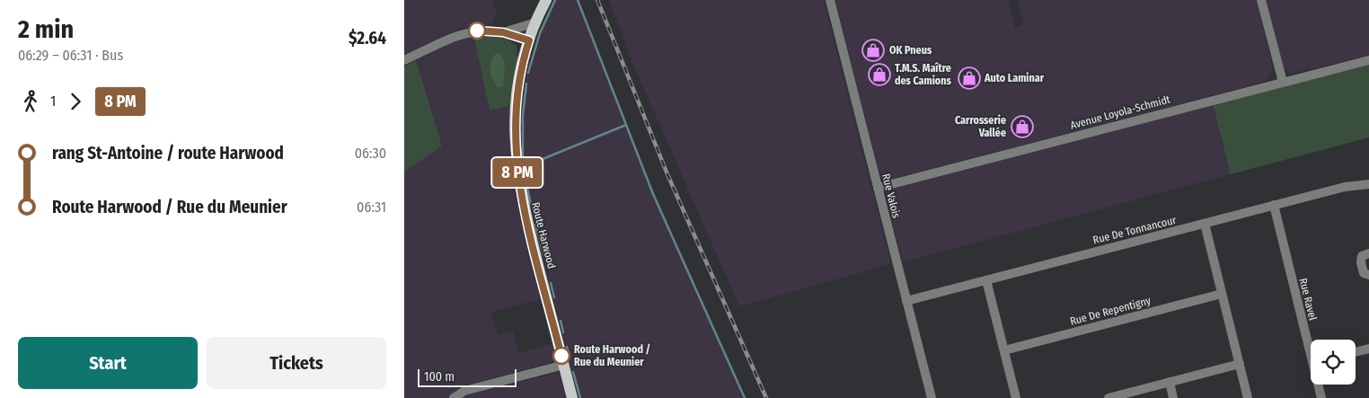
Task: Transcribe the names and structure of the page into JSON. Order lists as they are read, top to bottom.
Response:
{
  "streets": {
    "main road": ["Route Harwood"],
    "street": [
      "Avenue Loyola-Schmidt",
      "Rue Valois",
      "Rue De Tonnancour",
      "Rue Ravel",
      "Rue De Repentigny"
    ]
  },
  "crossings": [
    ["Avenue Loyola-Schmidt", "Rue Valois"],
    ["Rue Valois", "Rue De Tonnancour"],
    ["Rue De Tonnancour", "Rue Ravel"]
  ],
  "places": {
    "shop": [
      "OK Pneus",
      "T.M.S. Maître des Camions",
      "Auto Laminar",
      "Carrosserie Vallée"
    ],
    "other": ["Route Harwood / Rue du Meunier"]
  },
  "scale_bar": "100 m",
  "page": {
    "heading": ["2 min", "06:29 – 06:31 · Bus", "$2.64"],
    "on_map": "8 PM",
    "legs": ["1", "8 PM"],
    "list": [
      {
        "name": "rang St-Antoine / route Harwood",
        "value": "06:30"
      },
      {
        "name": "Route Harwood / Rue du Meunier",
        "value": "06:31"
      }
    ],
    "buttons": ["Start", "Tickets"],
    "scale": "100 m"
  }
}
